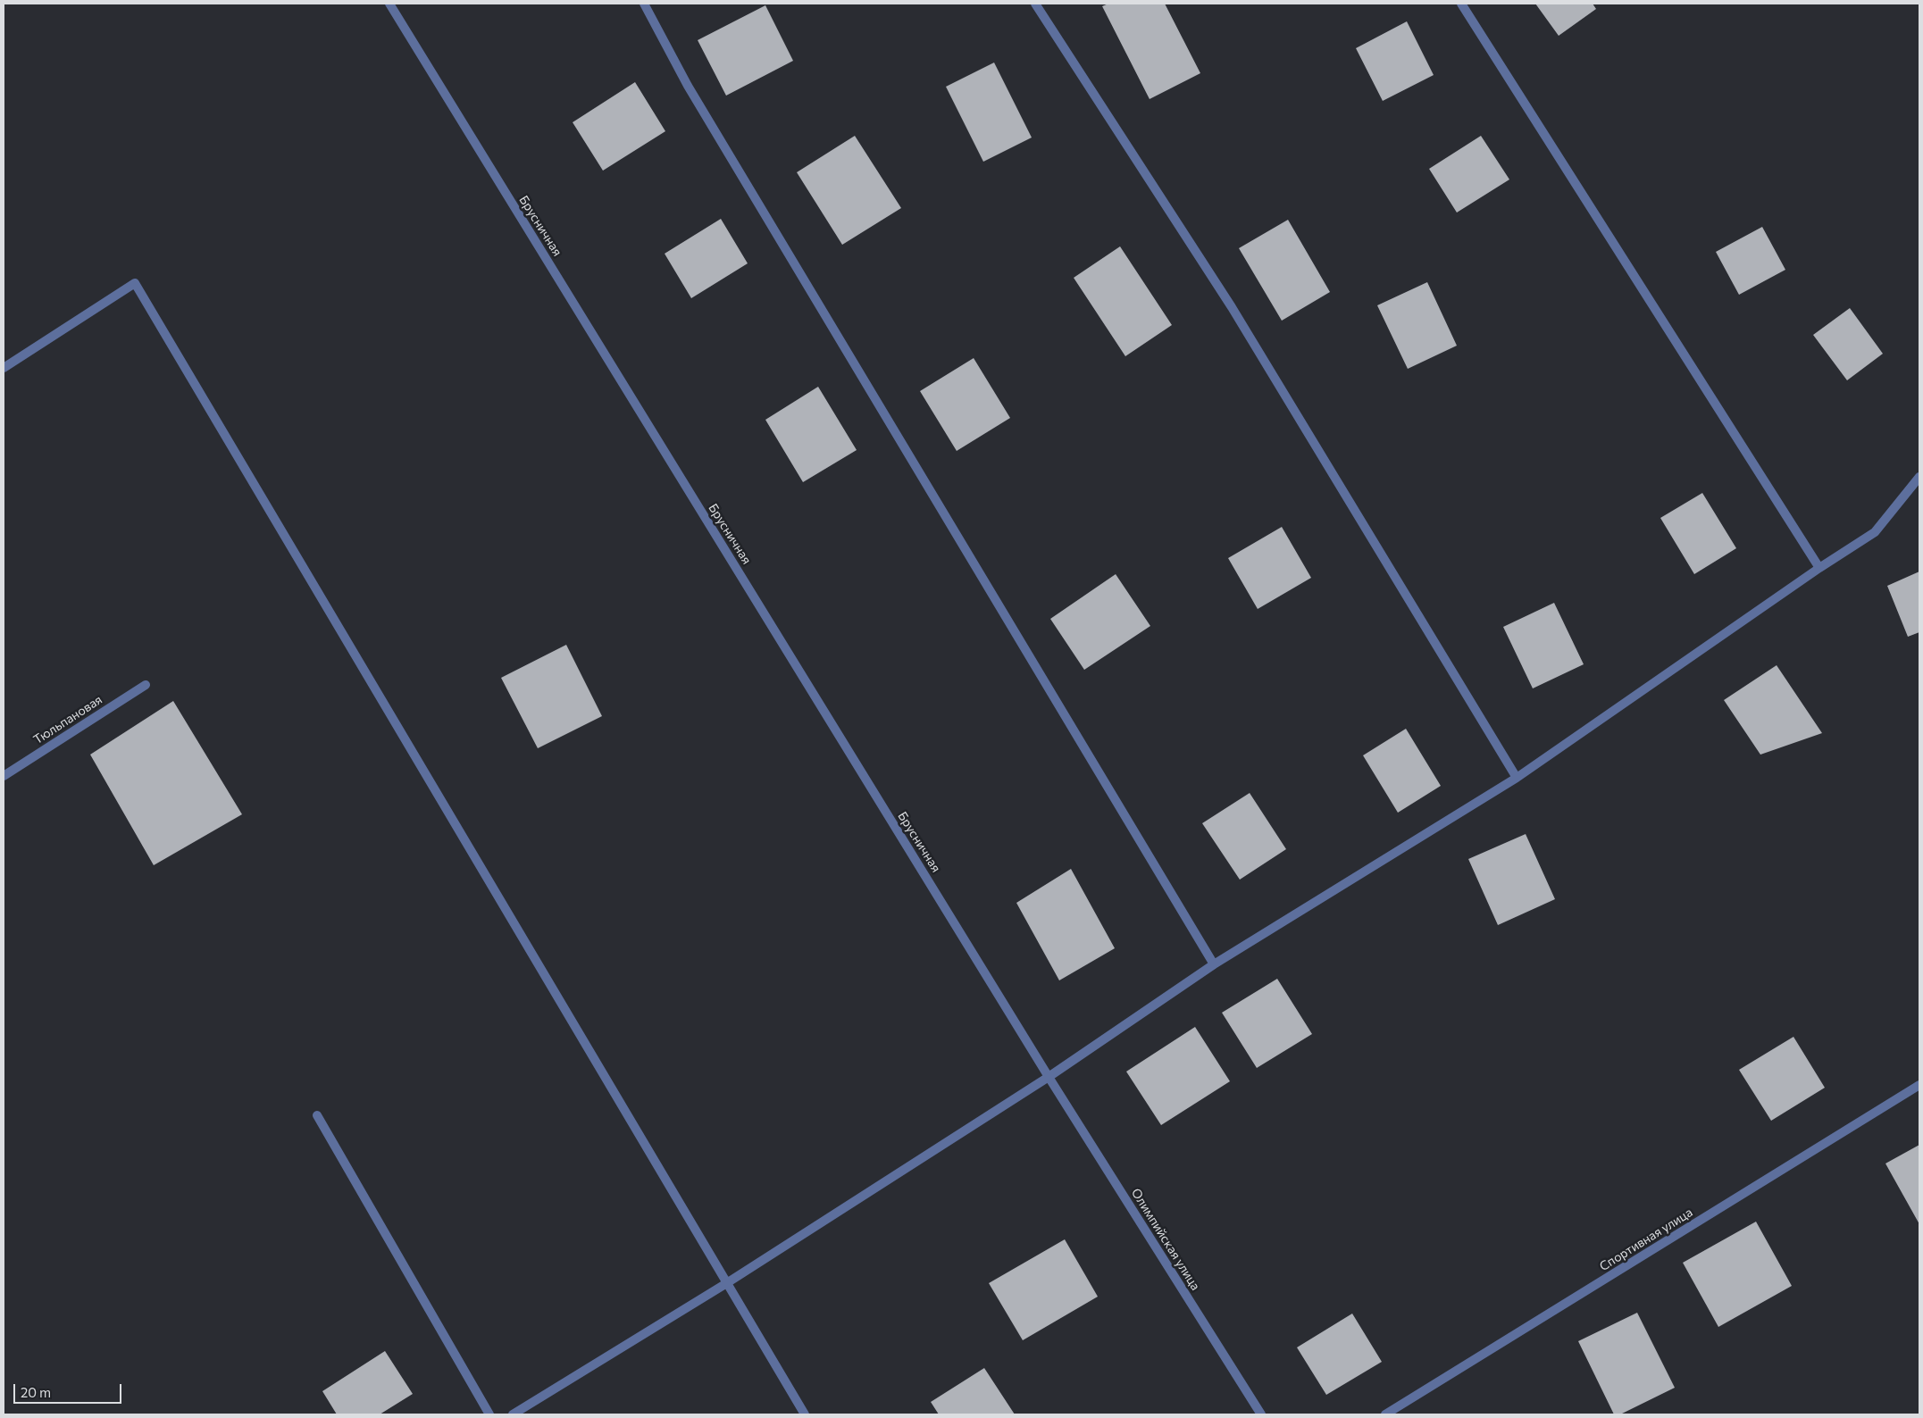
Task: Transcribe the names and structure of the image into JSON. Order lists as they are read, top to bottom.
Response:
{
  "streets": {
    "street": [
      "Брусничная",
      "Тюльпановая",
      "Олимпийская улица",
      "Спортивная улица"
    ]
  },
  "crossings": [
    ["Брусничная", "Олимпийская улица"]
  ],
  "scale_bar": "20 m"
}
